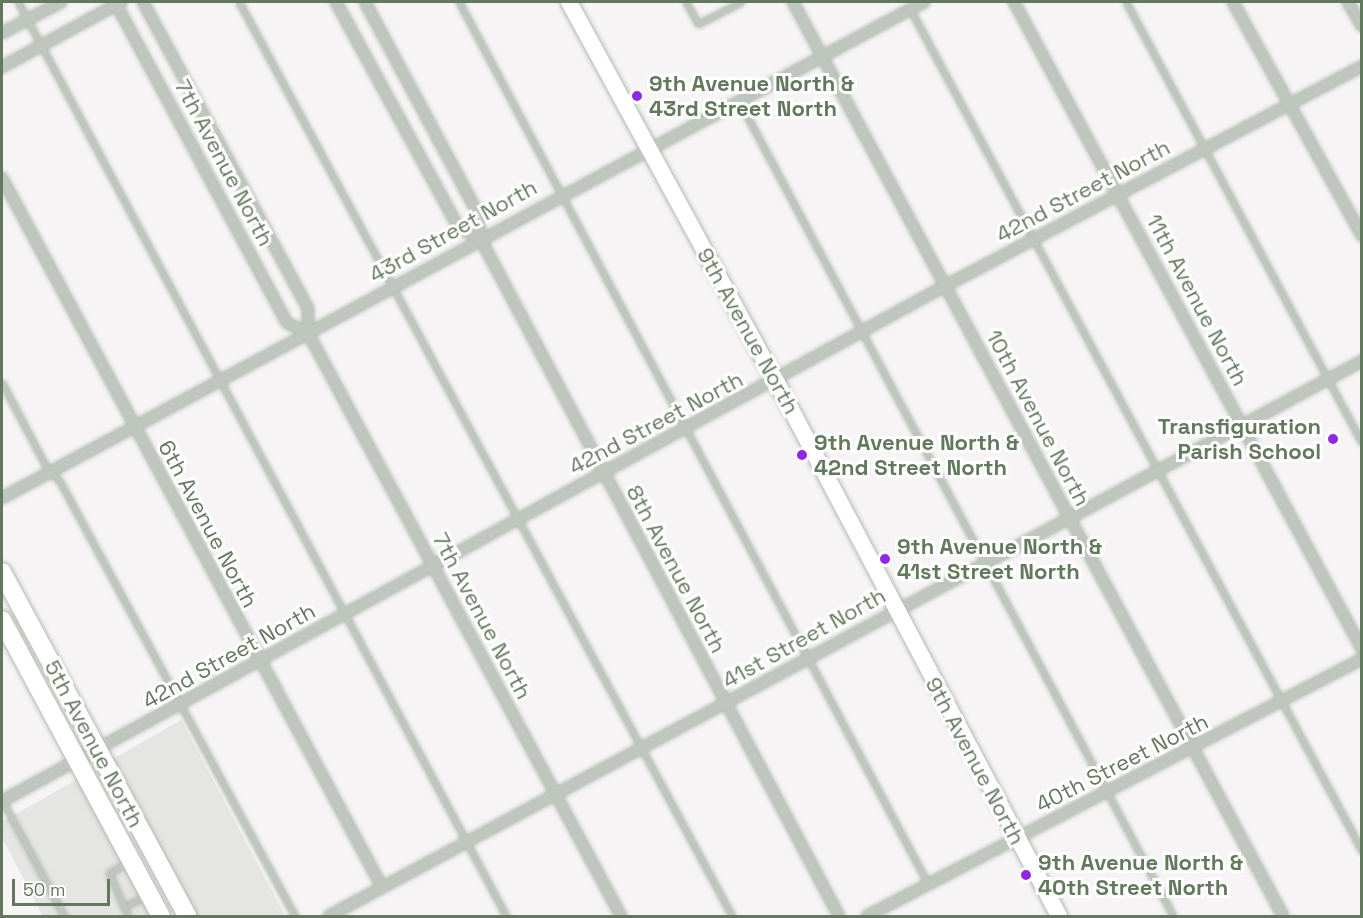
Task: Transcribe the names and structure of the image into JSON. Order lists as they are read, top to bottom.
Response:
{
  "streets": {
    "main road": ["5th Avenue North"],
    "street": [
      "7th Avenue North",
      "42nd Street North",
      "43rd Street North",
      "11th Avenue North",
      "9th Avenue North",
      "10th Avenue North",
      "6th Avenue North",
      "8th Avenue North",
      "41st Street North",
      "40th Street North"
    ]
  },
  "crossings": [
    ["7th Avenue North", "42nd Street North"],
    ["7th Avenue North", "43rd Street North"],
    ["7th Avenue North", "41st Street North"],
    ["42nd Street North", "11th Avenue North"],
    ["42nd Street North", "9th Avenue North"],
    ["42nd Street North", "10th Avenue North"],
    ["42nd Street North", "6th Avenue North"],
    ["42nd Street North", "8th Avenue North"],
    ["42nd Street North", "5th Avenue North"],
    ["43rd Street North", "9th Avenue North"],
    ["43rd Street North", "10th Avenue North"],
    ["43rd Street North", "6th Avenue North"],
    ["43rd Street North", "8th Avenue North"],
    ["11th Avenue North", "41st Street North"],
    ["9th Avenue North", "41st Street North"],
    ["9th Avenue North", "40th Street North"],
    ["10th Avenue North", "41st Street North"],
    ["10th Avenue North", "40th Street North"],
    ["6th Avenue North", "41st Street North"],
    ["8th Avenue North", "41st Street North"]
  ],
  "places": [
    "9th Avenue North & 43rd Street North",
    "Transfiguration Parish School",
    "9th Avenue North & 42nd Street North",
    "9th Avenue North & 41st Street North",
    "9th Avenue North & 40th Street North"
  ],
  "scale_bar": "50 m"
}
